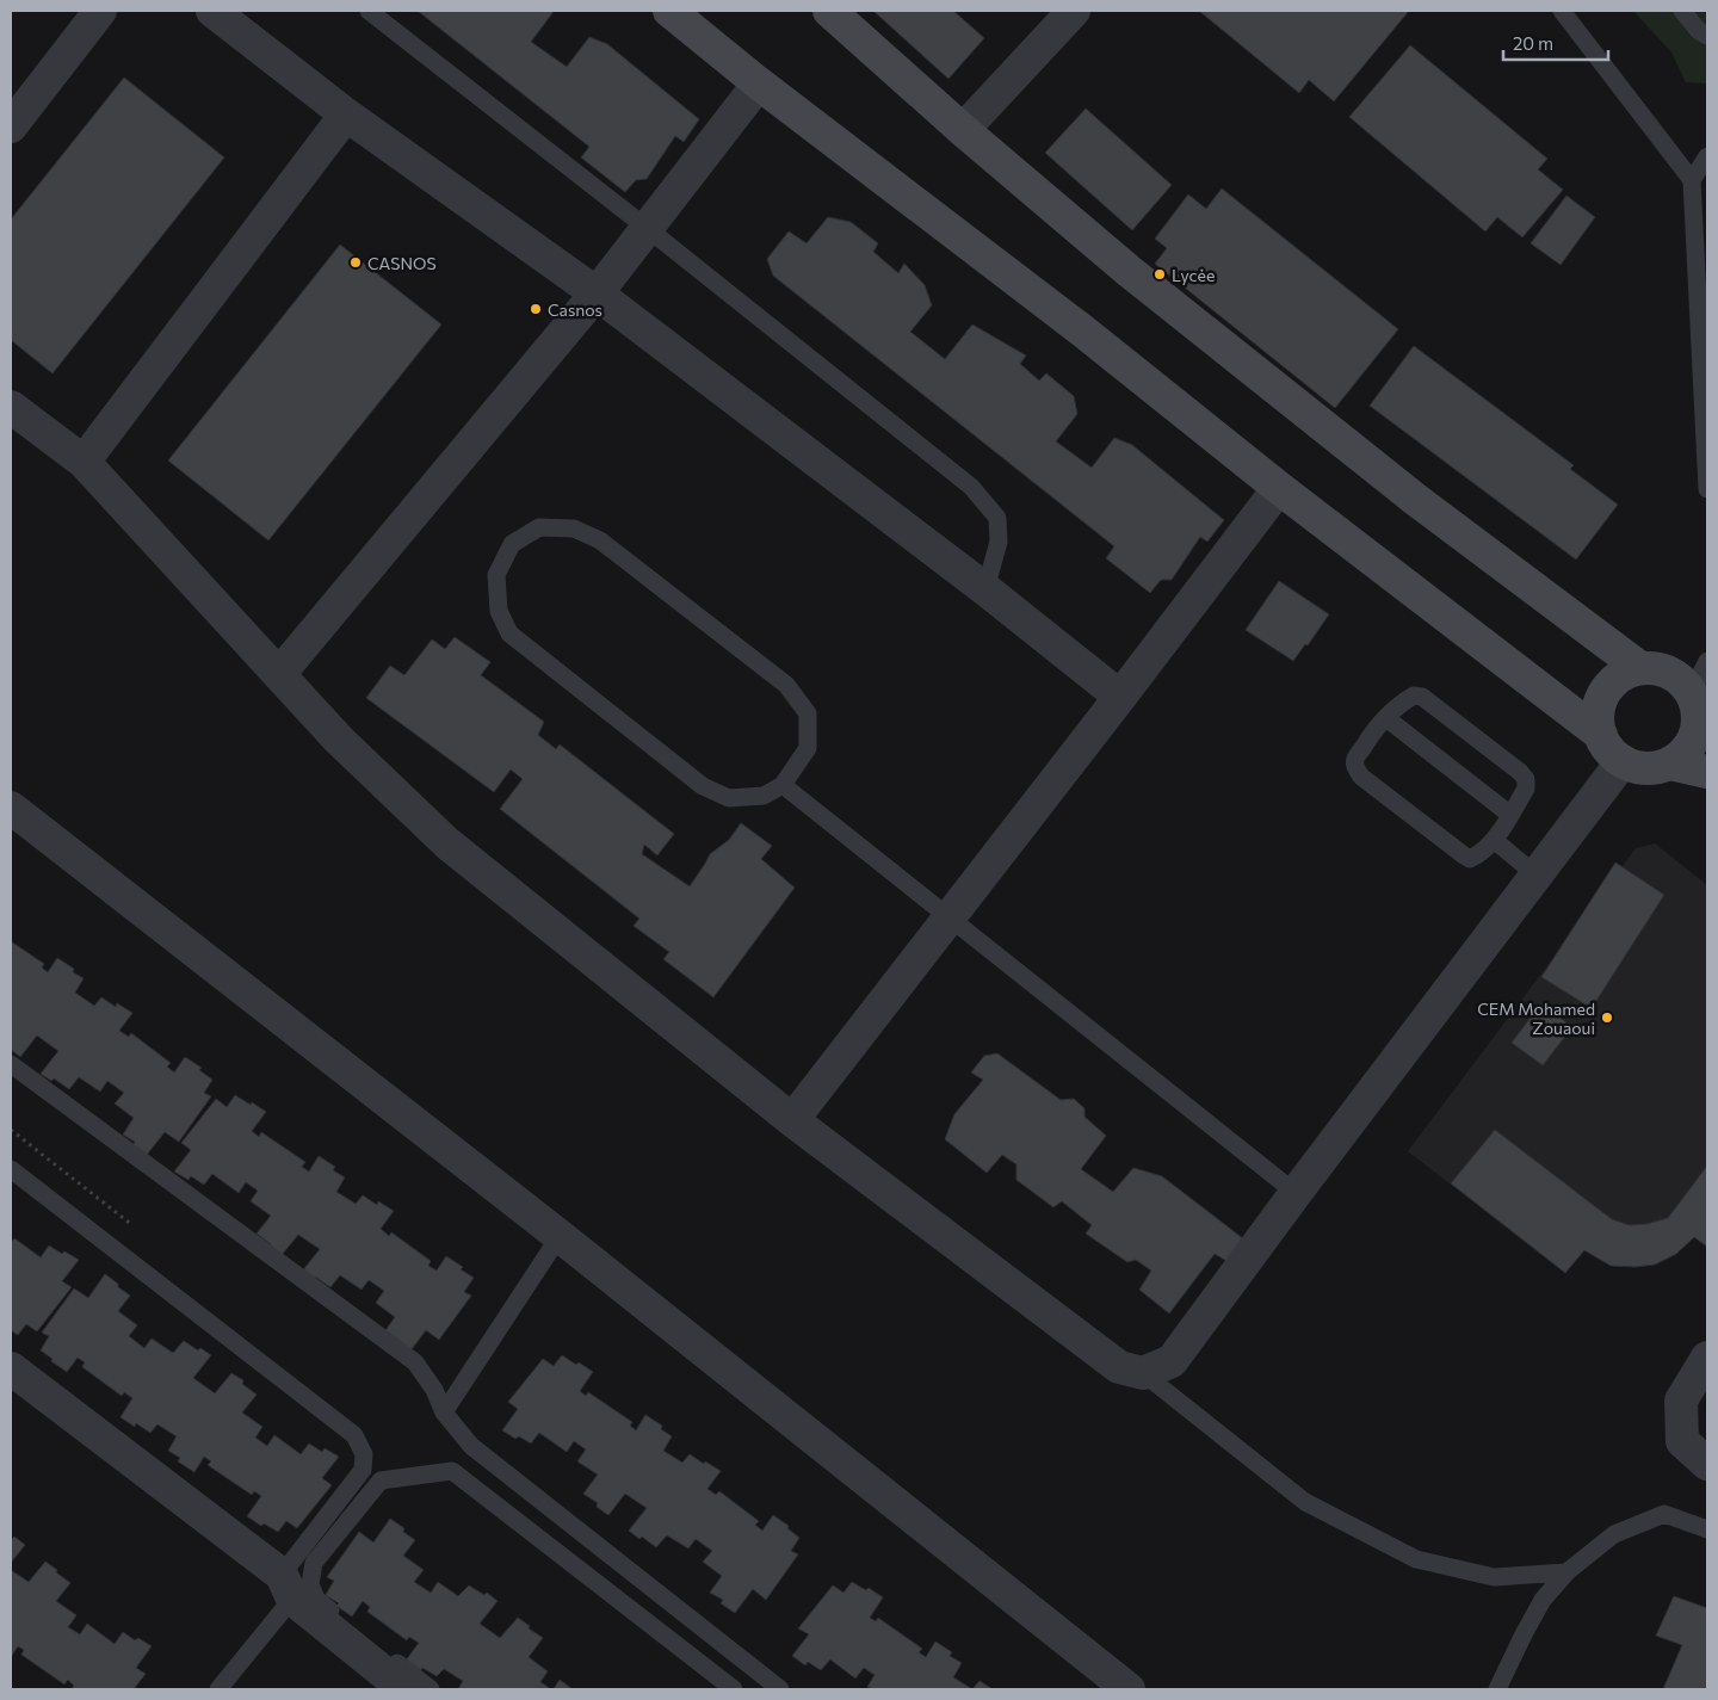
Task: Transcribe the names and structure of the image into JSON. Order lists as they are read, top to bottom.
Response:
{
  "places": [
    "CASNOS",
    "Lycėe",
    "Casnos",
    "CEM Mohamed Zouaoui"
  ],
  "scale_bar": "20 m"
}
